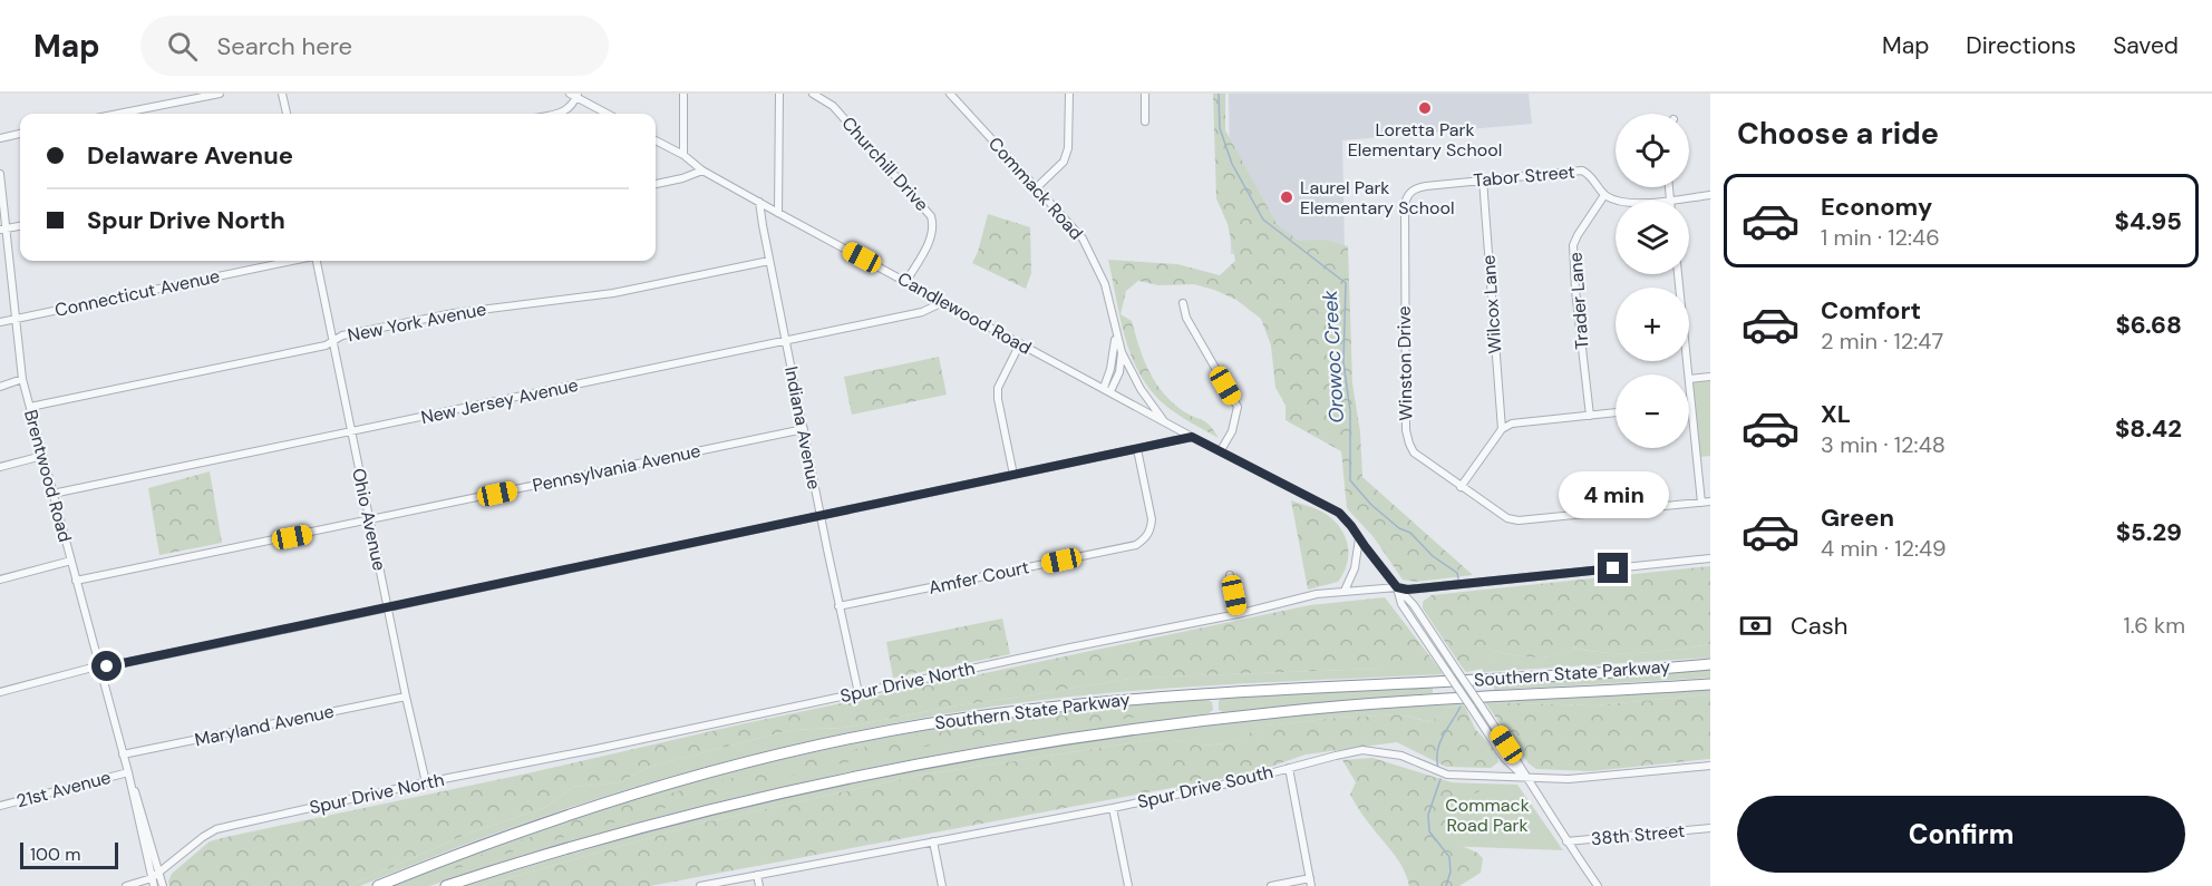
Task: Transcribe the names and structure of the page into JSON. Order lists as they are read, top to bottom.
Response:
{
  "streets": {
    "highway": ["Southern State Parkway"],
    "street": [
      "Churchill Drive",
      "Tabor Street",
      "Commack Road",
      "Connecticut Avenue",
      "Trader Lane",
      "Wilcox Lane",
      "Candlewood Road",
      "New York Avenue",
      "Winston Drive",
      "New Jersey Avenue",
      "Indiana Avenue",
      "Pennsylvania Avenue",
      "Brentwood Road",
      "Ohio Avenue",
      "Amfer Court",
      "Spur Drive North",
      "Maryland Avenue",
      "Spur Drive South",
      "21st Avenue",
      "38th Street"
    ]
  },
  "crossings": [
    ["Churchill Drive", "Candlewood Road"],
    ["Tabor Street", "Trader Lane"],
    ["Tabor Street", "Wilcox Lane"],
    ["Tabor Street", "Winston Drive"],
    ["Commack Road", "Candlewood Road"],
    ["Connecticut Avenue", "Brentwood Road"],
    ["Candlewood Road", "New Jersey Avenue"],
    ["Candlewood Road", "Indiana Avenue"],
    ["New York Avenue", "Indiana Avenue"],
    ["New York Avenue", "Brentwood Road"],
    ["New York Avenue", "Ohio Avenue"],
    ["New Jersey Avenue", "Indiana Avenue"],
    ["New Jersey Avenue", "Brentwood Road"],
    ["New Jersey Avenue", "Ohio Avenue"],
    ["Indiana Avenue", "Pennsylvania Avenue"],
    ["Indiana Avenue", "Amfer Court"],
    ["Indiana Avenue", "Spur Drive North"],
    ["Pennsylvania Avenue", "Brentwood Road"],
    ["Pennsylvania Avenue", "Ohio Avenue"],
    ["Brentwood Road", "Spur Drive North"],
    ["Brentwood Road", "Maryland Avenue"],
    ["Brentwood Road", "21st Avenue"],
    ["Ohio Avenue", "Spur Drive North"],
    ["Ohio Avenue", "Maryland Avenue"]
  ],
  "water": ["Orowoc Creek"],
  "parks": ["Commack Road Park"],
  "places": ["Loretta Park Elementary School", "Laurel Park Elementary School"],
  "scale_bar": "100 m",
  "page": {
    "header": "Map",
    "search": "Search here",
    "nav": ["Map", "Directions", "Saved"],
    "heading": "Choose a ride",
    "map_buttons": ["+", "−"],
    "banner": ["Delaware Avenue", "Spur Drive North"],
    "list": [
      {
        "name": "Economy",
        "note": "1 min · 12:46",
        "value": "$4.95"
      },
      {
        "name": "Comfort",
        "note": "2 min · 12:47",
        "value": "$6.68"
      },
      {
        "name": "XL",
        "note": "3 min · 12:48",
        "value": "$8.42"
      },
      {
        "name": "Green",
        "note": "4 min · 12:49",
        "value": "$5.29"
      }
    ],
    "bubble": "4 min",
    "pay": ["Cash", "1.6 km"],
    "buttons": "Confirm",
    "scale": "100 m"
  }
}
